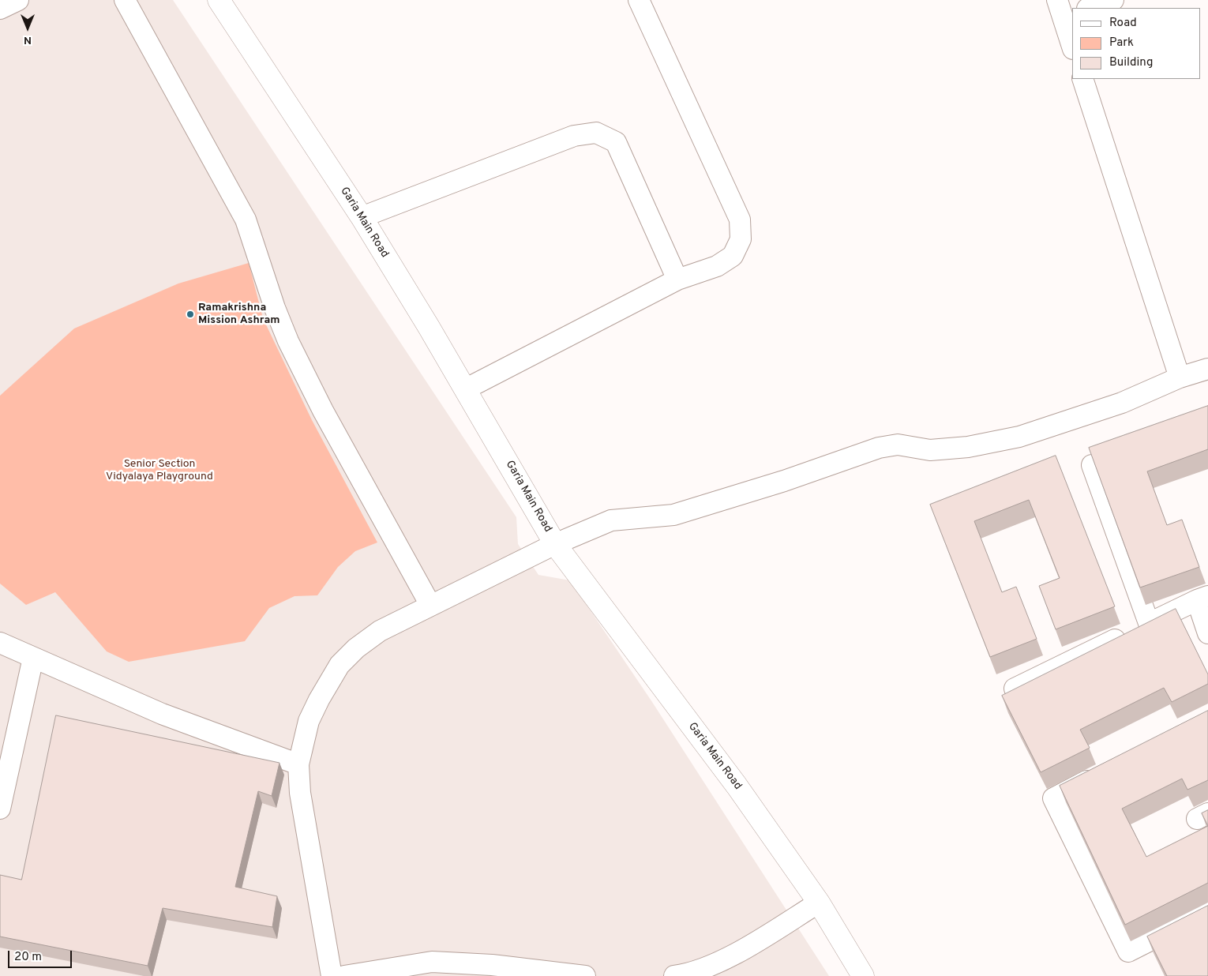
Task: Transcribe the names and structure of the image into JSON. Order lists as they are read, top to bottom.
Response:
{
  "streets": {
    "main road": ["Garia Main Road"]
  },
  "parks": ["Senior Section Vidyalaya Playground"],
  "places": ["Ramakrishna Mission Ashram"],
  "legend": ["Road", "Park", "Building"],
  "scale_bar": "20 m",
  "north": "bottom"
}
